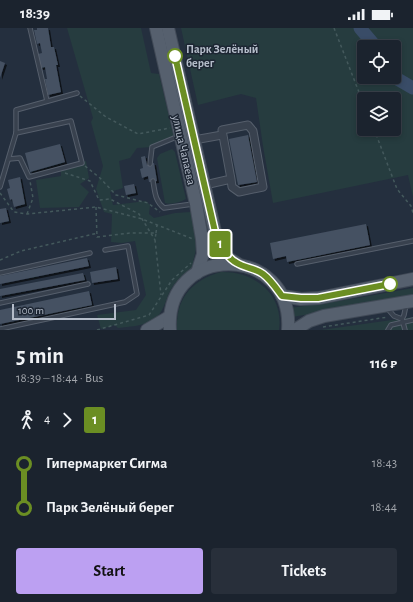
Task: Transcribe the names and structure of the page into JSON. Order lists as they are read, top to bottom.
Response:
{
  "streets": {
    "main road": ["улица Чапаева"]
  },
  "places": ["Парк Зелёный берег"],
  "lines": ["bus line 1"],
  "scale_bar": "100 m",
  "page": {
    "status": "18:39",
    "on_map": "1",
    "scale": "100 m",
    "heading": ["5 min", "18:39 – 18:44 · Bus", "116 ₽"],
    "legs": ["4", "1"],
    "list": [
      {
        "name": "Гипермаркет Сигма",
        "value": "18:43"
      },
      {
        "name": "Парк Зелёный берег",
        "value": "18:44"
      }
    ],
    "buttons": ["Start", "Tickets"]
  }
}
